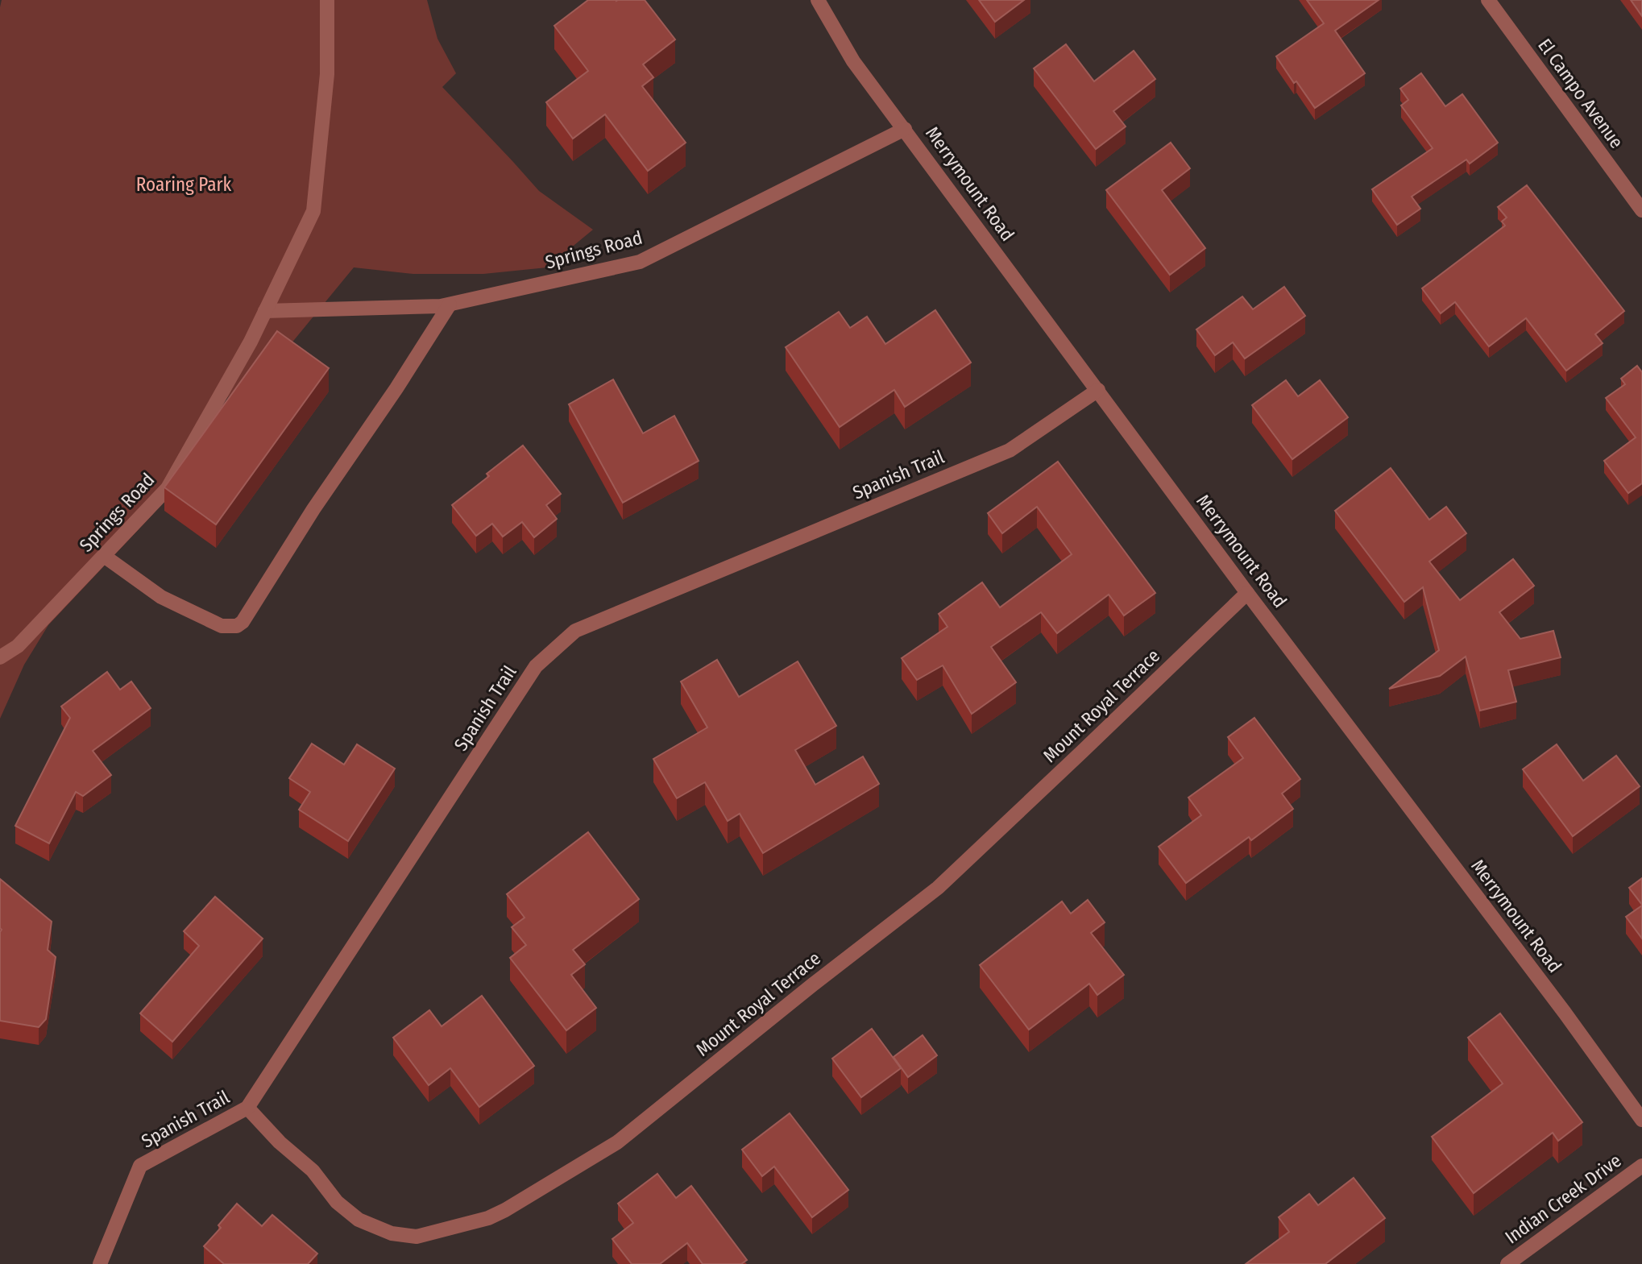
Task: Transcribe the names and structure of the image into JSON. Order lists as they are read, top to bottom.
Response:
{
  "streets": {
    "street": [
      "El Campo Avenue",
      "Merrymount Road",
      "Springs Road",
      "Spanish Trail",
      "Mount Royal Terrace",
      "Indian Creek Drive"
    ]
  },
  "crossings": [
    ["Merrymount Road", "Springs Road"],
    ["Merrymount Road", "Spanish Trail"],
    ["Merrymount Road", "Mount Royal Terrace"],
    ["Spanish Trail", "Mount Royal Terrace"]
  ],
  "parks": ["Roaring Park"]
}
